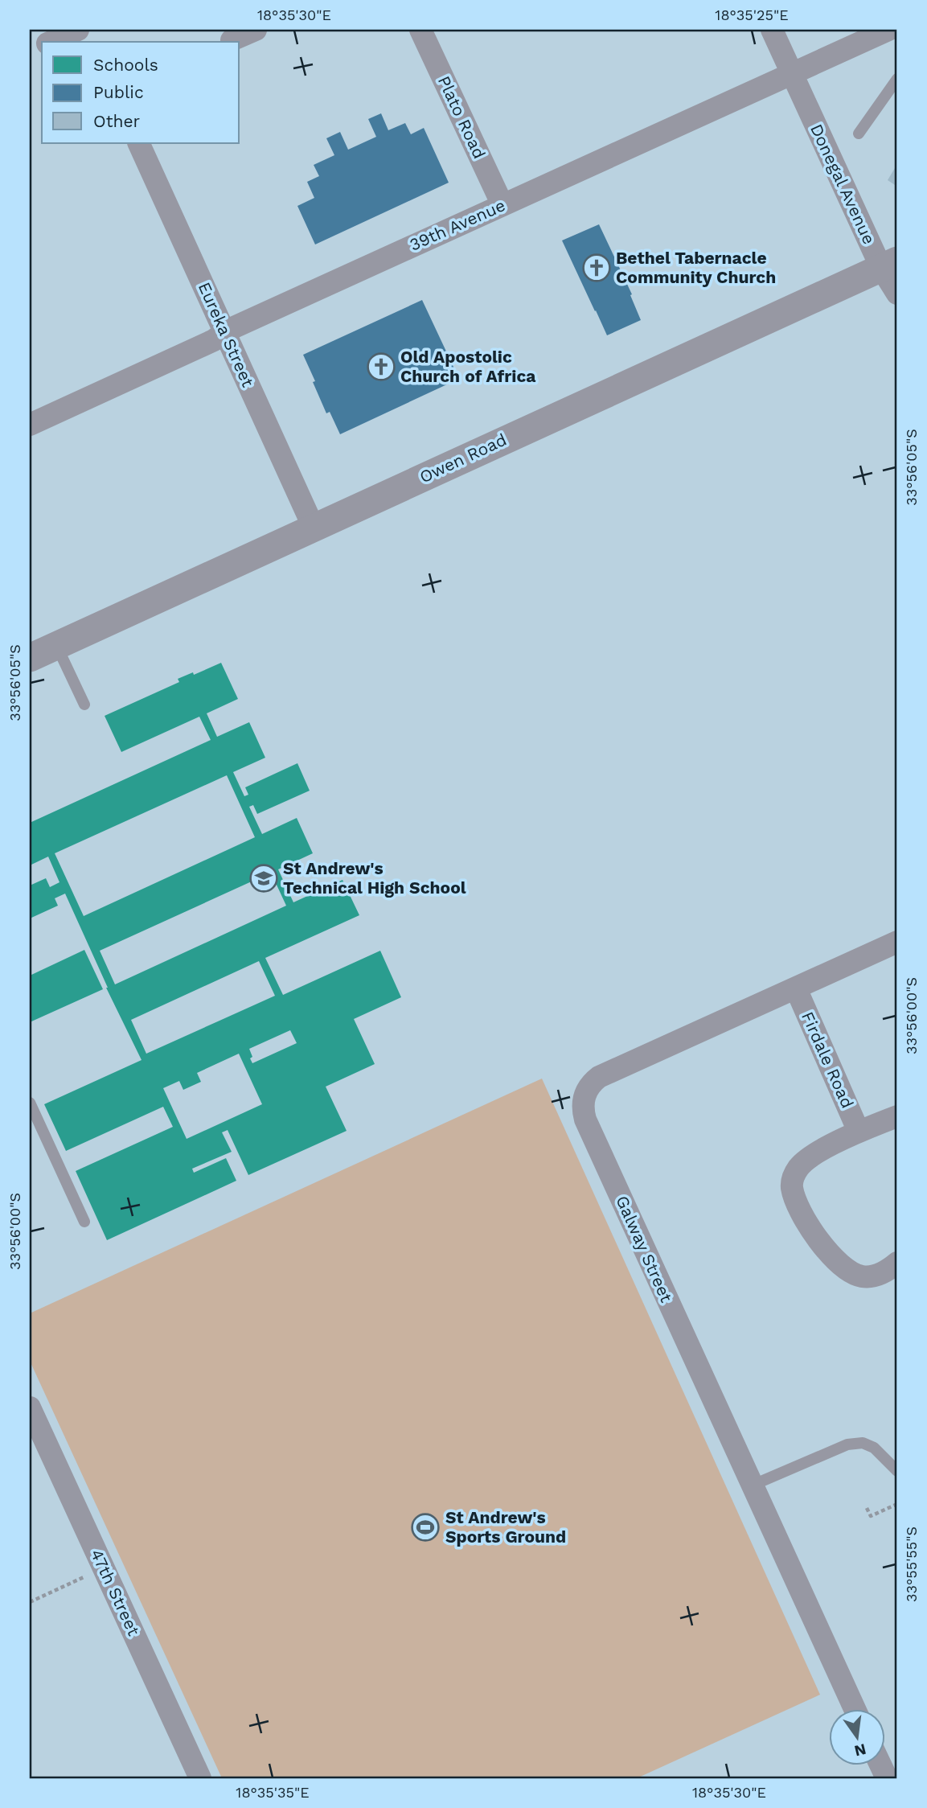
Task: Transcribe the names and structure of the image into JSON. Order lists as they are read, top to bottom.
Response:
{
  "streets": {
    "street": [
      "Plato Road",
      "Donegal Avenue",
      "39th Avenue",
      "Eureka Street",
      "Owen Road",
      "Firdale Road",
      "Galway Street",
      "47th Street"
    ]
  },
  "crossings": [
    ["Plato Road", "39th Avenue"],
    ["Donegal Avenue", "39th Avenue"],
    ["Donegal Avenue", "Owen Road"],
    ["39th Avenue", "Eureka Street"],
    ["Eureka Street", "Owen Road"],
    ["Firdale Road", "Galway Street"]
  ],
  "places": {
    "church": ["Bethel Tabernacle Community Church", "Old Apostolic Church of Africa"],
    "school or university": ["St Andrew's Technical High School"],
    "sports": ["St Andrew's Sports Ground"]
  },
  "legend": ["Schools", "Public", "Other"],
  "north": "bottom",
  "coordinates": [
    "18°35'30\"E",
    "18°35'25\"E",
    "33°56'05\"S",
    "33°56'00\"S",
    "33°55'55\"S",
    "18°35'35\"E"
  ]
}
